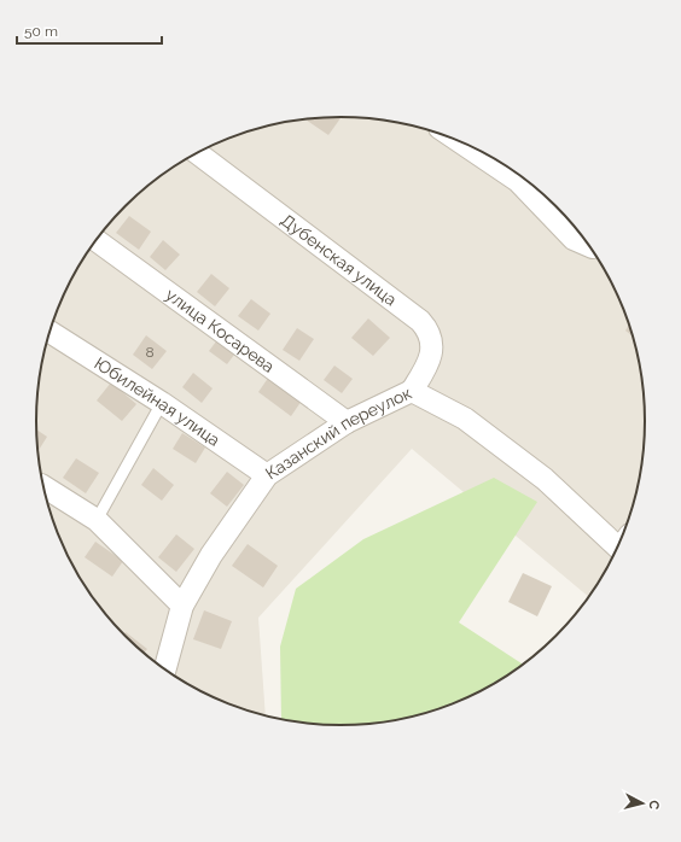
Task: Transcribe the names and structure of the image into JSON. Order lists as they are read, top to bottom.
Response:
{
  "streets": {
    "street": [
      "Дубенская улица",
      "улица Косарева",
      "Юбилейная улица",
      "Казанский переулок"
    ]
  },
  "crossings": [
    ["Дубенская улица", "Казанский переулок"],
    ["улица Косарева", "Казанский переулок"],
    ["Юбилейная улица", "Казанский переулок"]
  ],
  "house_numbers": ["8"],
  "scale_bar": "50 m",
  "north": "right"
}
